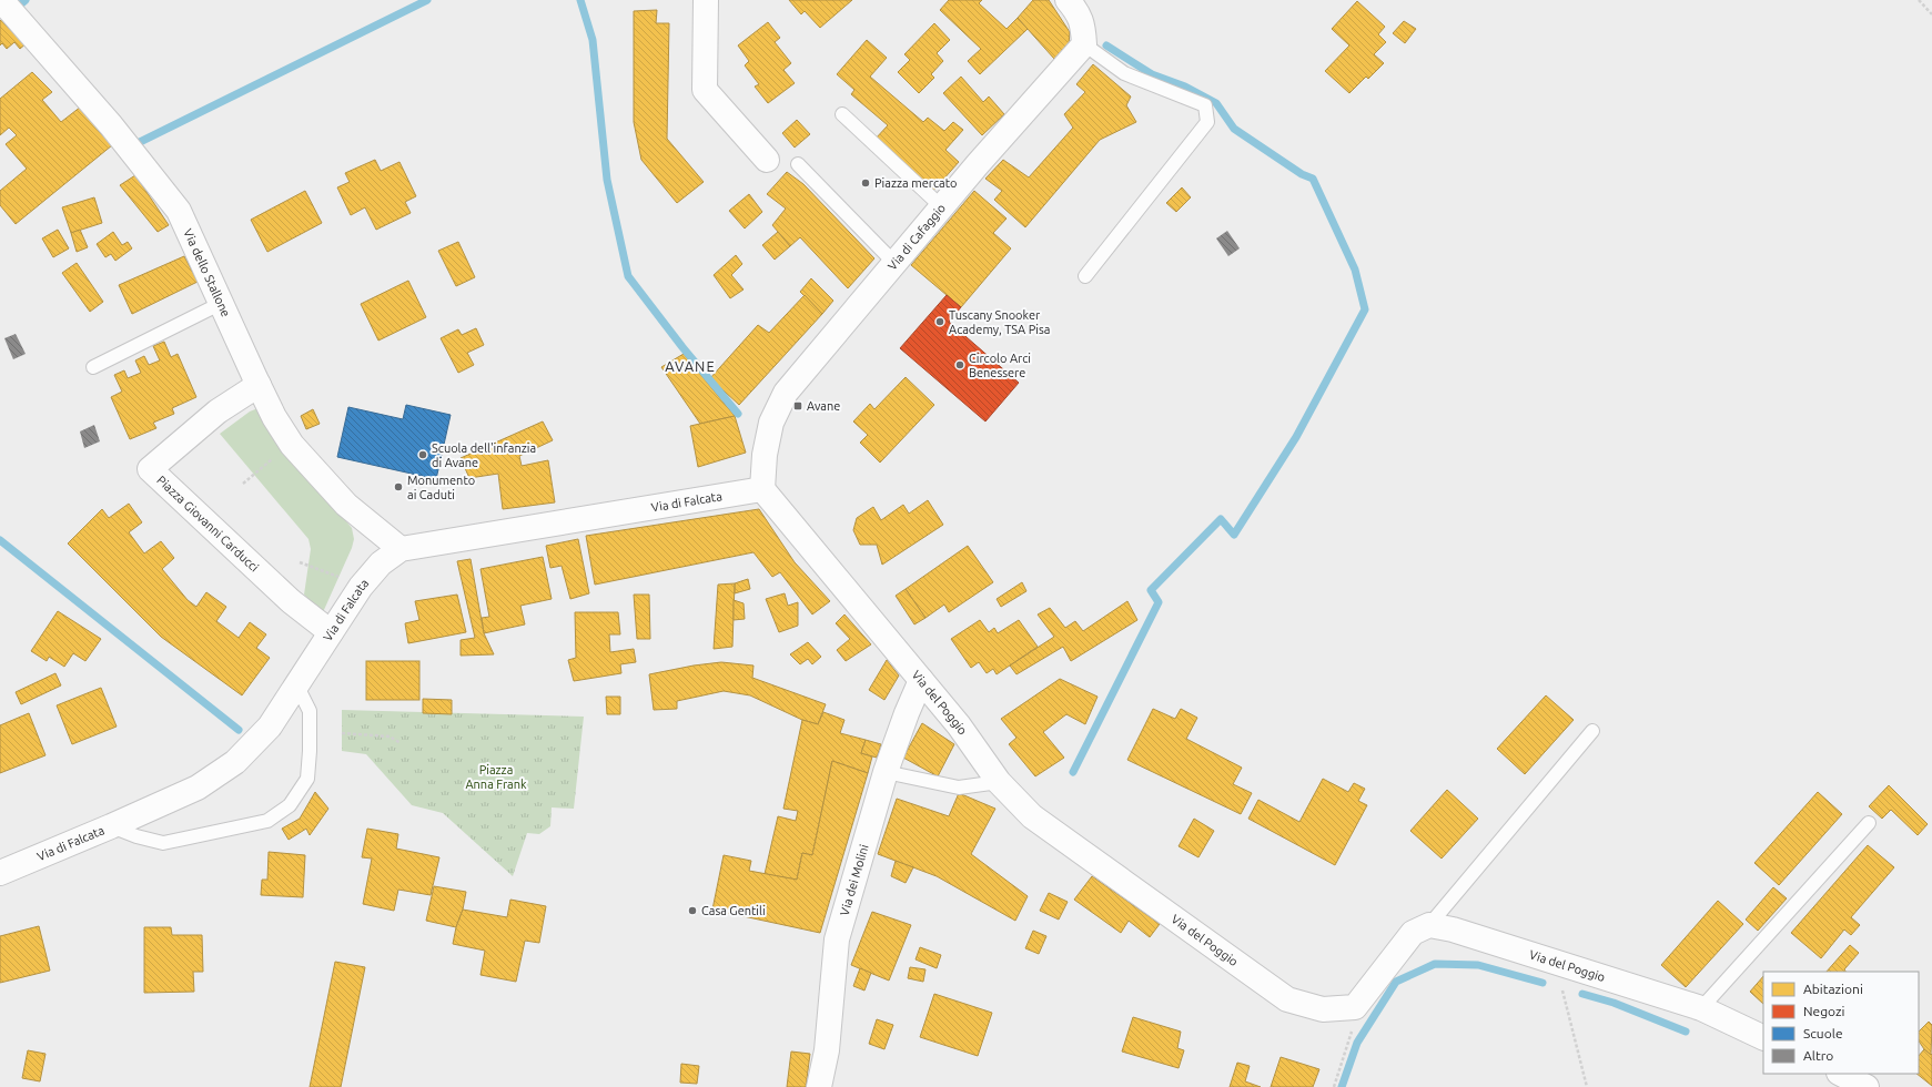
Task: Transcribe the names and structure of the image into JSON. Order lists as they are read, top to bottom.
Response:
{
  "streets": {
    "street": [
      "Via di Cafaggio",
      "Via dello Stallone",
      "Via di Falcata",
      "Piazza Giovanni Carducci",
      "Via del Poggio",
      "Via dei Molini"
    ]
  },
  "crossings": [
    ["Via di Cafaggio", "Via di Falcata"],
    ["Via di Cafaggio", "Via del Poggio"],
    ["Via dello Stallone", "Via di Falcata"],
    ["Via dello Stallone", "Piazza Giovanni Carducci"],
    ["Via di Falcata", "Piazza Giovanni Carducci"],
    ["Via di Falcata", "Via del Poggio"],
    ["Via del Poggio", "Via dei Molini"]
  ],
  "districts": ["AVANE"],
  "parks": ["Piazza Anna Frank"],
  "places": {
    "other": [
      "Piazza mercato",
      "Tuscany Snooker Academy, TSA Pisa",
      "Circolo Arci Benessere",
      "Scuola dell'infanzia di Avane",
      "Monumento ai Caduti",
      "Casa Gentili"
    ],
    "transit": ["Avane"]
  },
  "legend": [
    "Abitazioni",
    "Negozi",
    "Scuole",
    "Altro"
  ]
}
